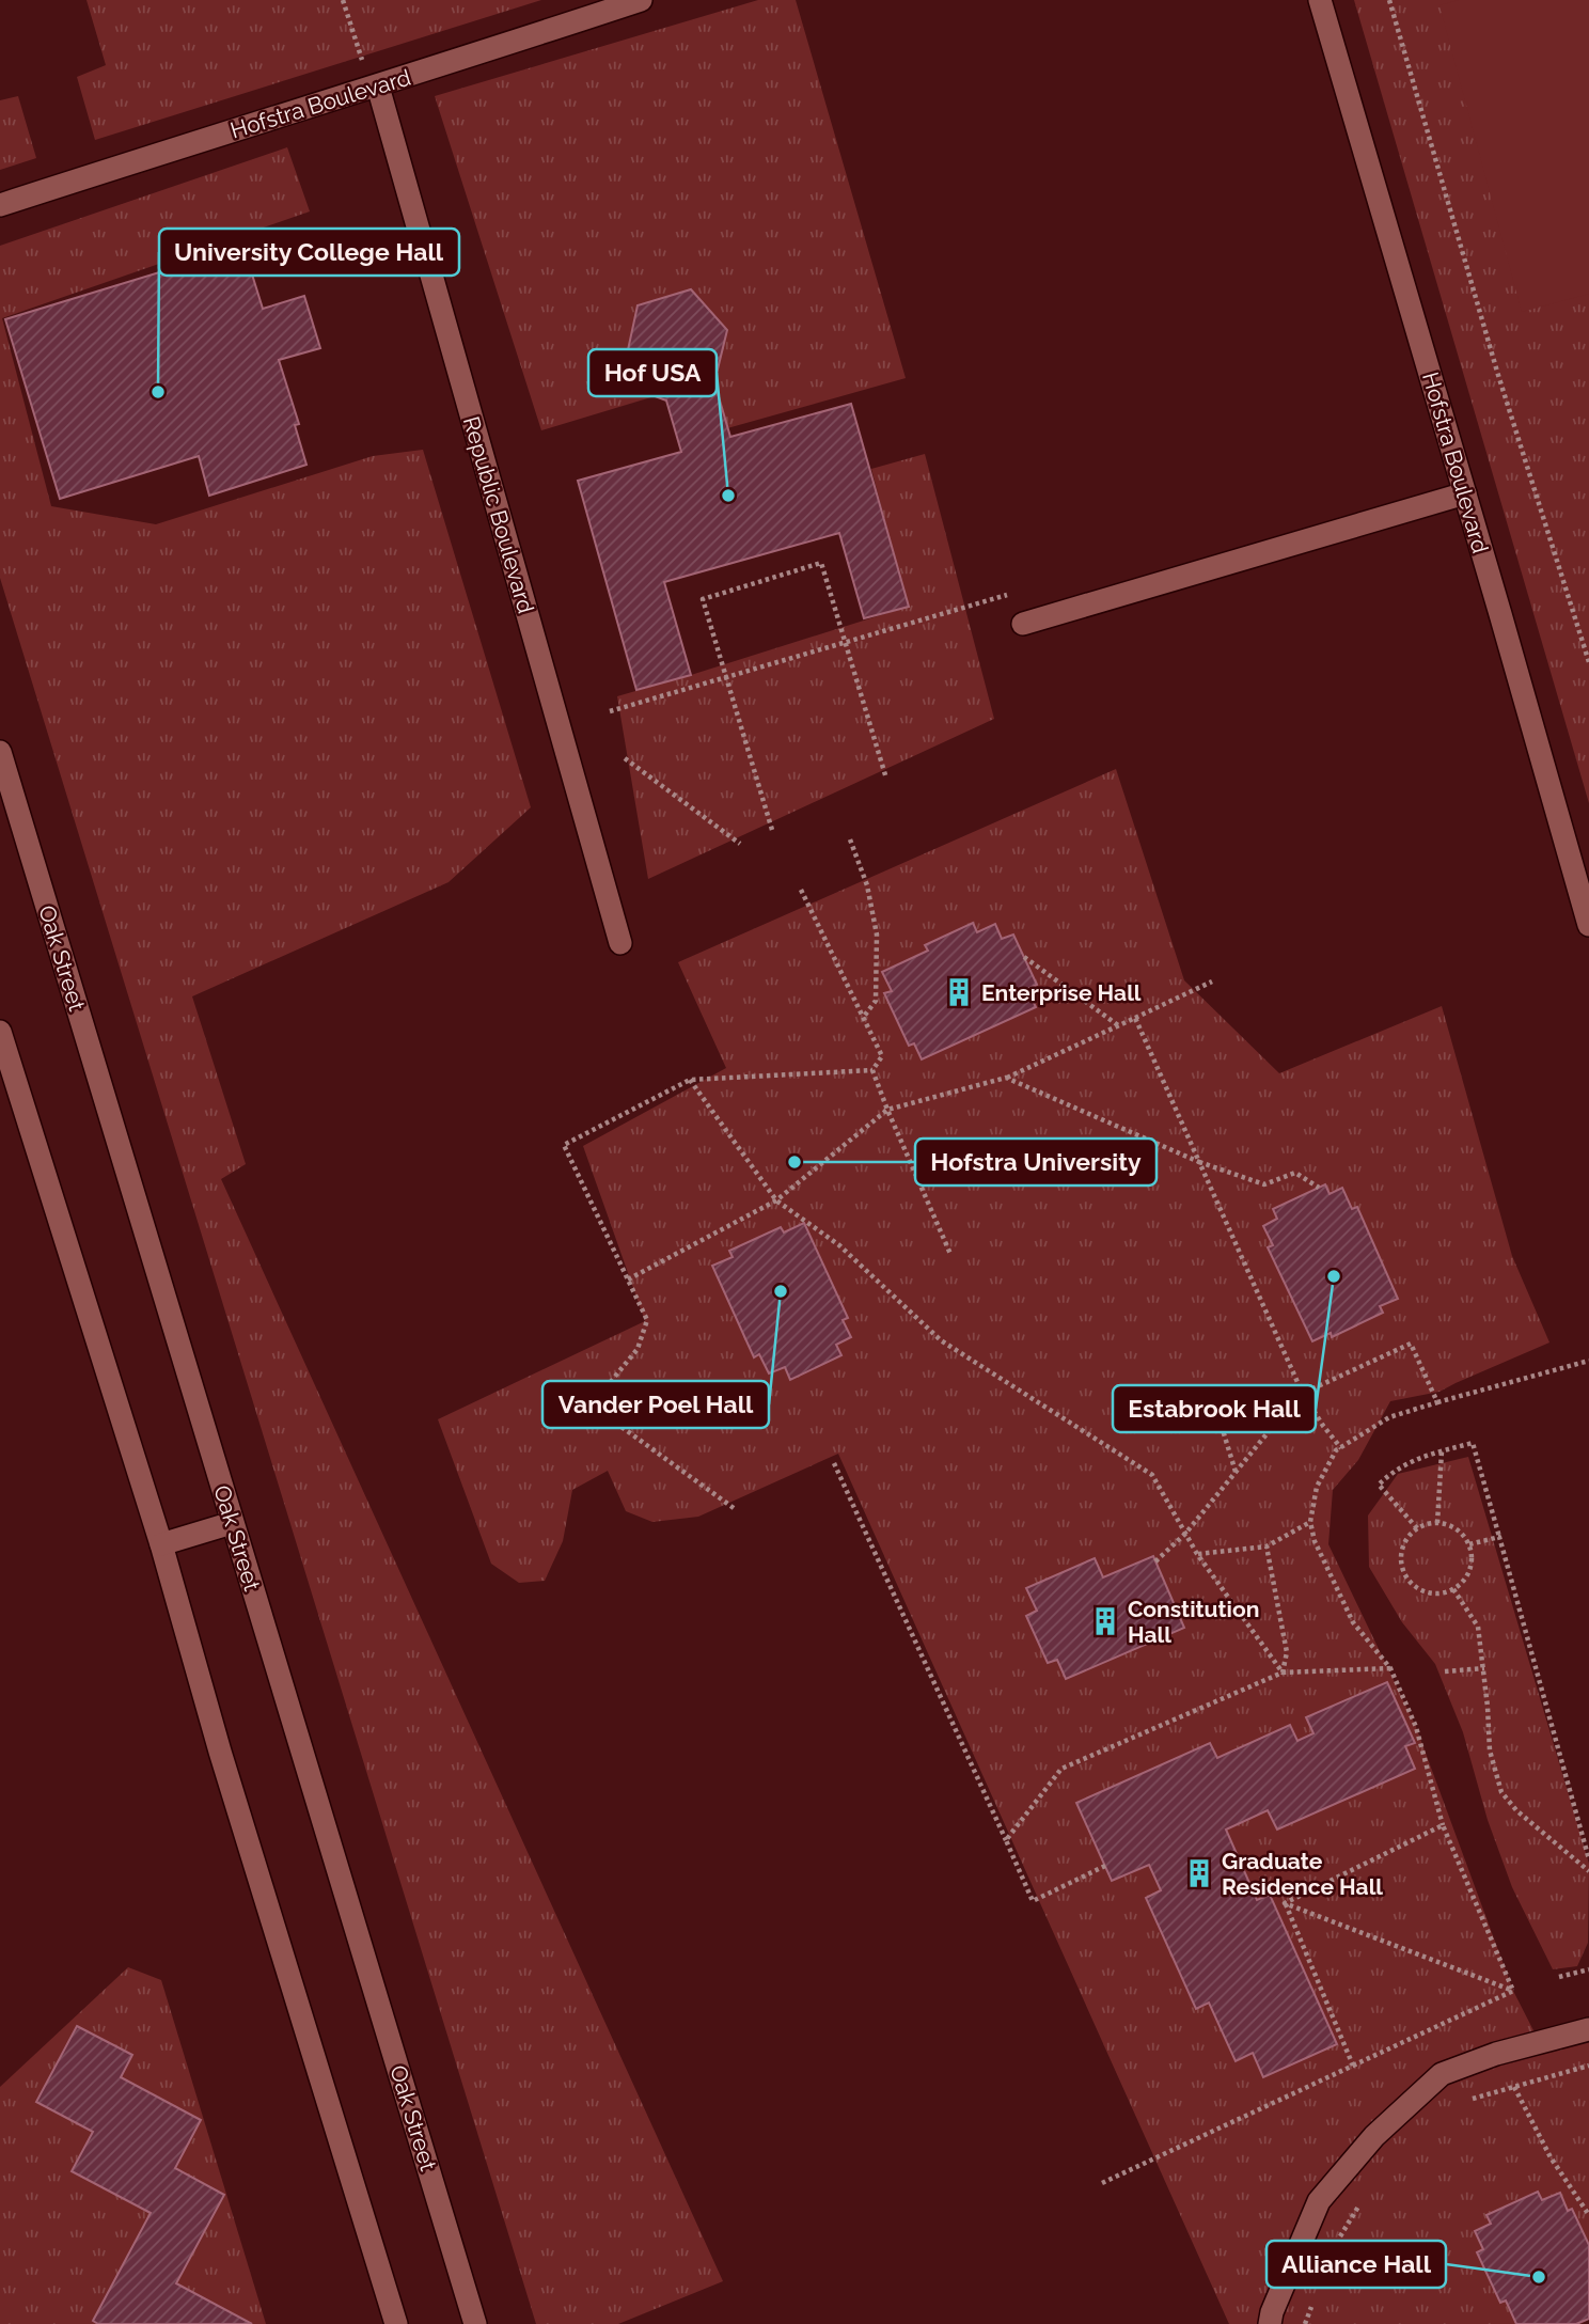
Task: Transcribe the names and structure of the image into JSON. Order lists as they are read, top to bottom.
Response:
{
  "streets": {
    "street": ["Hofstra Boulevard", "Republic Boulevard", "Oak Street"]
  },
  "crossings": [
    ["Hofstra Boulevard", "Republic Boulevard"]
  ],
  "places": {
    "other": [
      "University College Hall",
      "Hof USA",
      "Hofstra University",
      "Estabrook Hall",
      "Vander Poel Hall",
      "Alliance Hall"
    ],
    "building": ["Enterprise Hall", "Constitution Hall", "Graduate Residence Hall"]
  }
}
